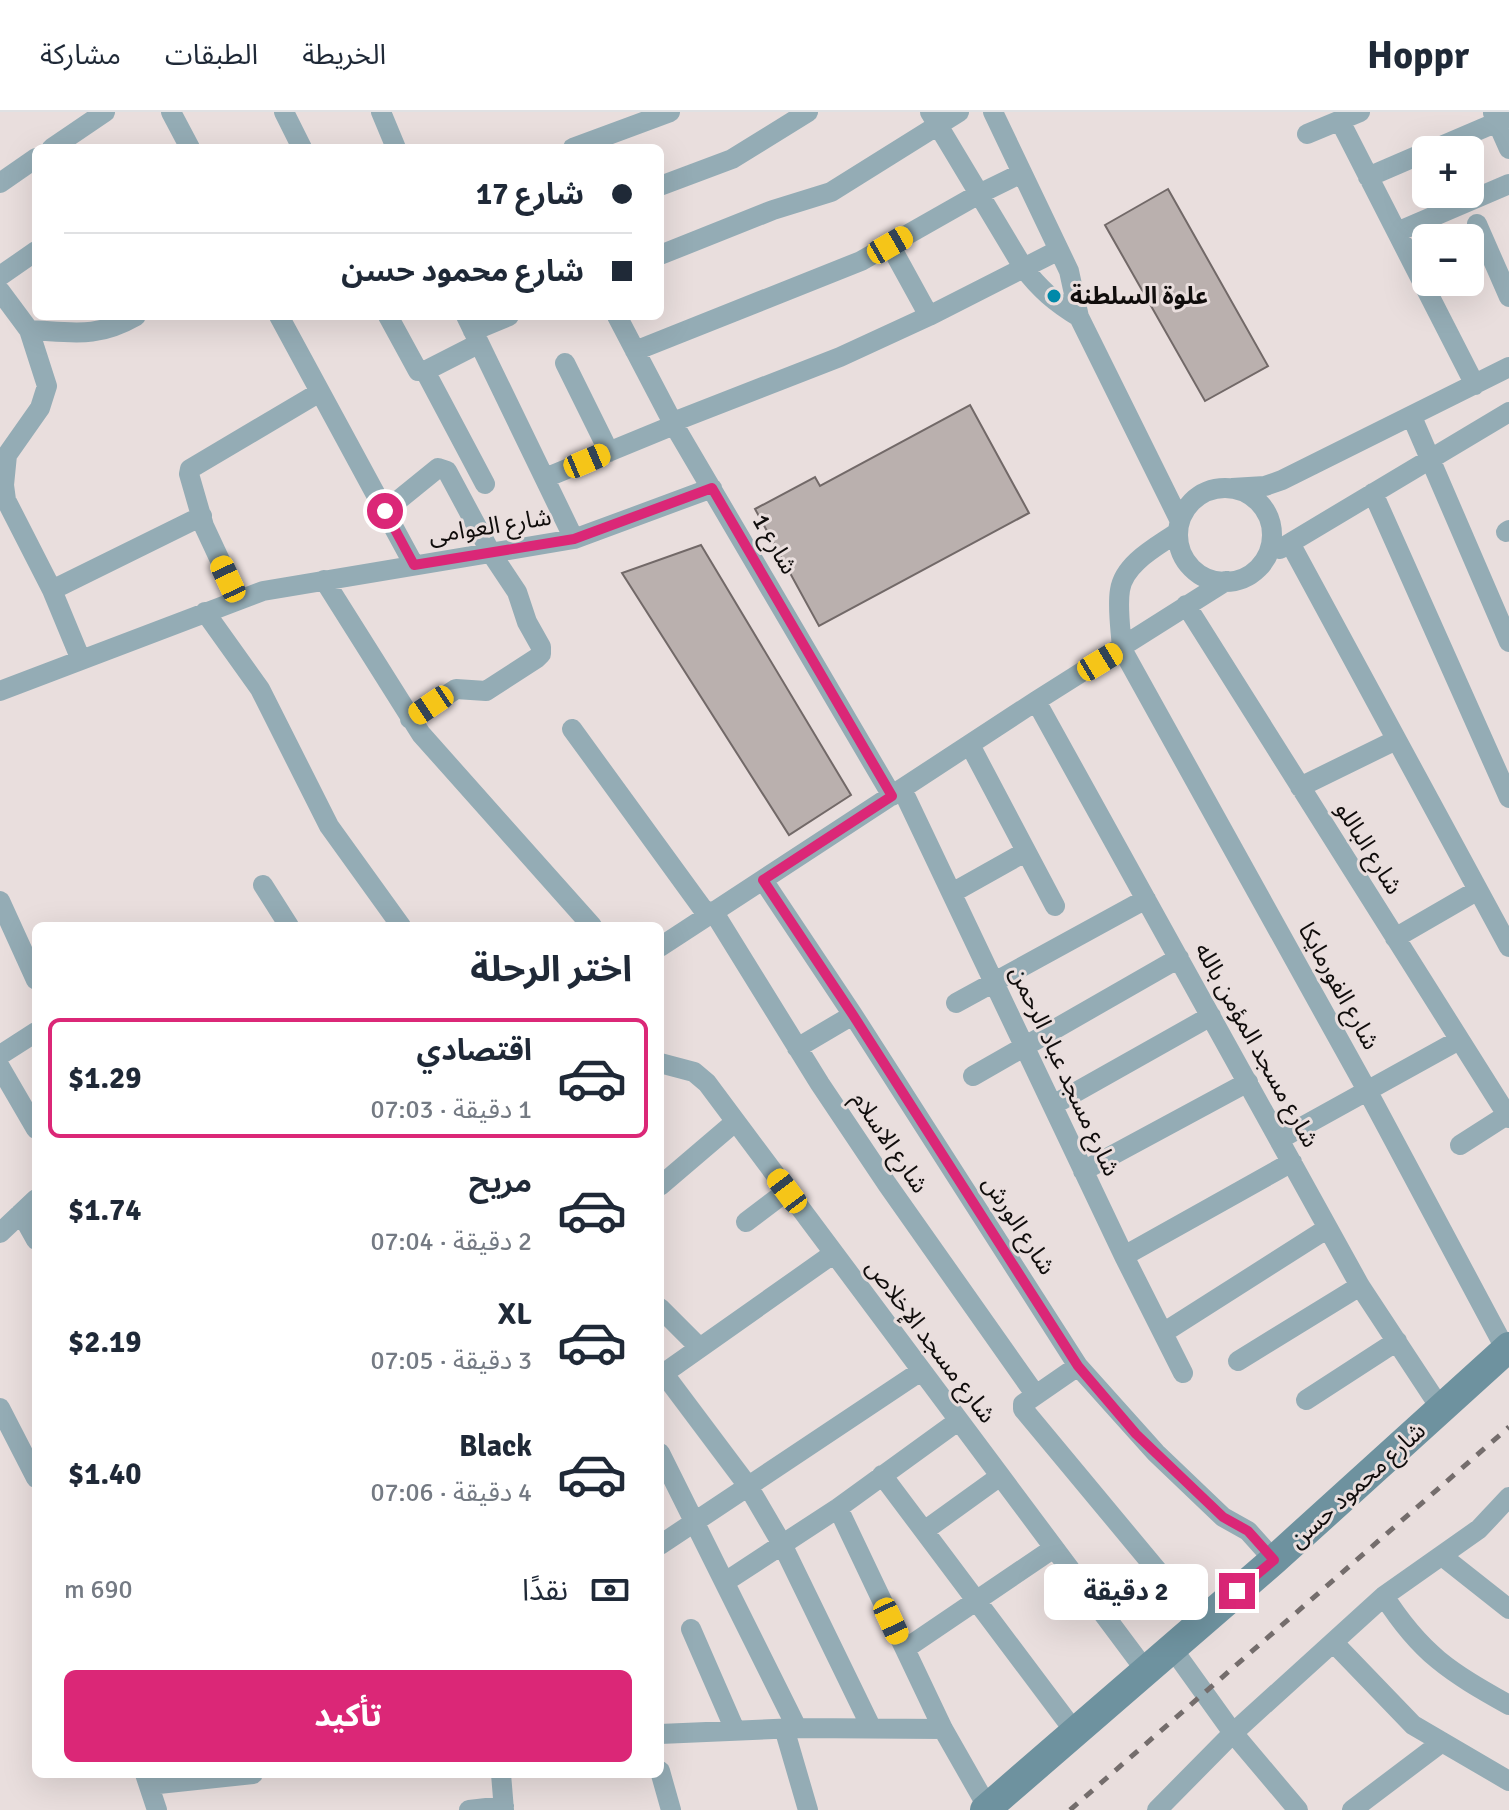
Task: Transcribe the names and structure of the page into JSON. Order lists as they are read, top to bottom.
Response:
{
  "streets": {
    "street": [
      "شارع العوامى",
      "شارع 1",
      "شارع الباللو",
      "شارع الفورمايكا",
      "شارع مسجد المؤمن بالله",
      "شارع مسجد عباد الرحمن",
      "شارع الاسلام",
      "شارع الورش",
      "شارع مسجد الإخلاص",
      "شارع محمود حسن"
    ]
  },
  "crossings": [
    ["شارع العوامى", "شارع 1"],
    ["شارع 1", "شارع مسجد عباد الرحمن"],
    ["شارع الفورمايكا", "شارع محمود حسن"],
    ["شارع مسجد المؤمن بالله", "شارع محمود حسن"],
    ["شارع الورش", "شارع محمود حسن"],
    ["شارع مسجد الإخلاص", "شارع محمود حسن"]
  ],
  "places": ["علوة السلطنة"],
  "page": {
    "header": "Hoppr",
    "nav": ["الخريطة", "الطبقات", "مشاركة"],
    "map_buttons": ["+", "−"],
    "banner": ["شارع 17", "شارع محمود حسن"],
    "heading": "اختر الرحلة",
    "list": [
      {
        "name": "اقتصادي",
        "note": "1 دقيقة · 07:03",
        "value": "$1.29"
      },
      {
        "name": "مريح",
        "note": "2 دقيقة · 07:04",
        "value": "$1.74"
      },
      {
        "name": "XL",
        "note": "3 دقيقة · 07:05",
        "value": "$2.19"
      },
      {
        "name": "Black",
        "note": "4 دقيقة · 07:06",
        "value": "$1.40"
      }
    ],
    "pay": ["نقدًا", "690 m"],
    "bubble": "2 دقيقة",
    "buttons": "تأكيد"
  }
}
